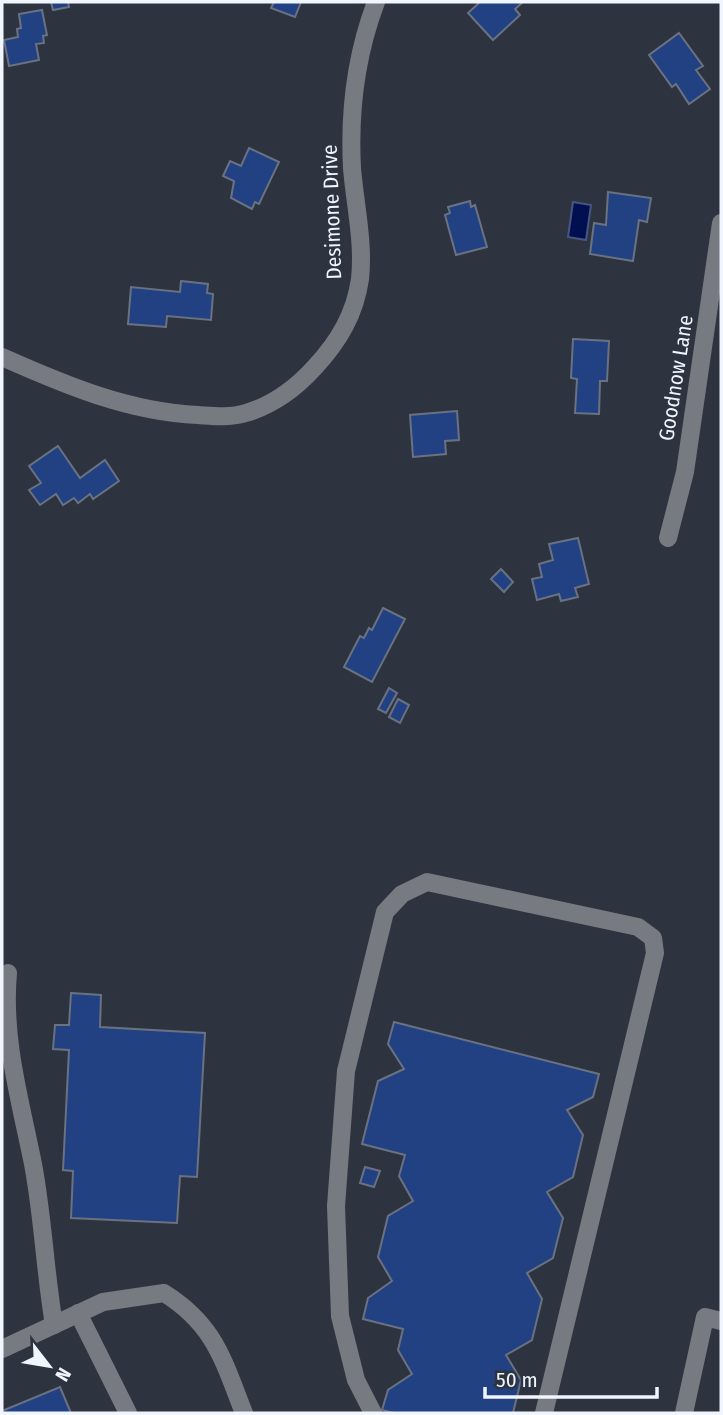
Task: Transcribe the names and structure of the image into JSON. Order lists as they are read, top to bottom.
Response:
{
  "streets": {
    "street": ["Desimone Drive", "Goodnow Lane"]
  },
  "scale_bar": "50 m",
  "north": "bottom right"
}
